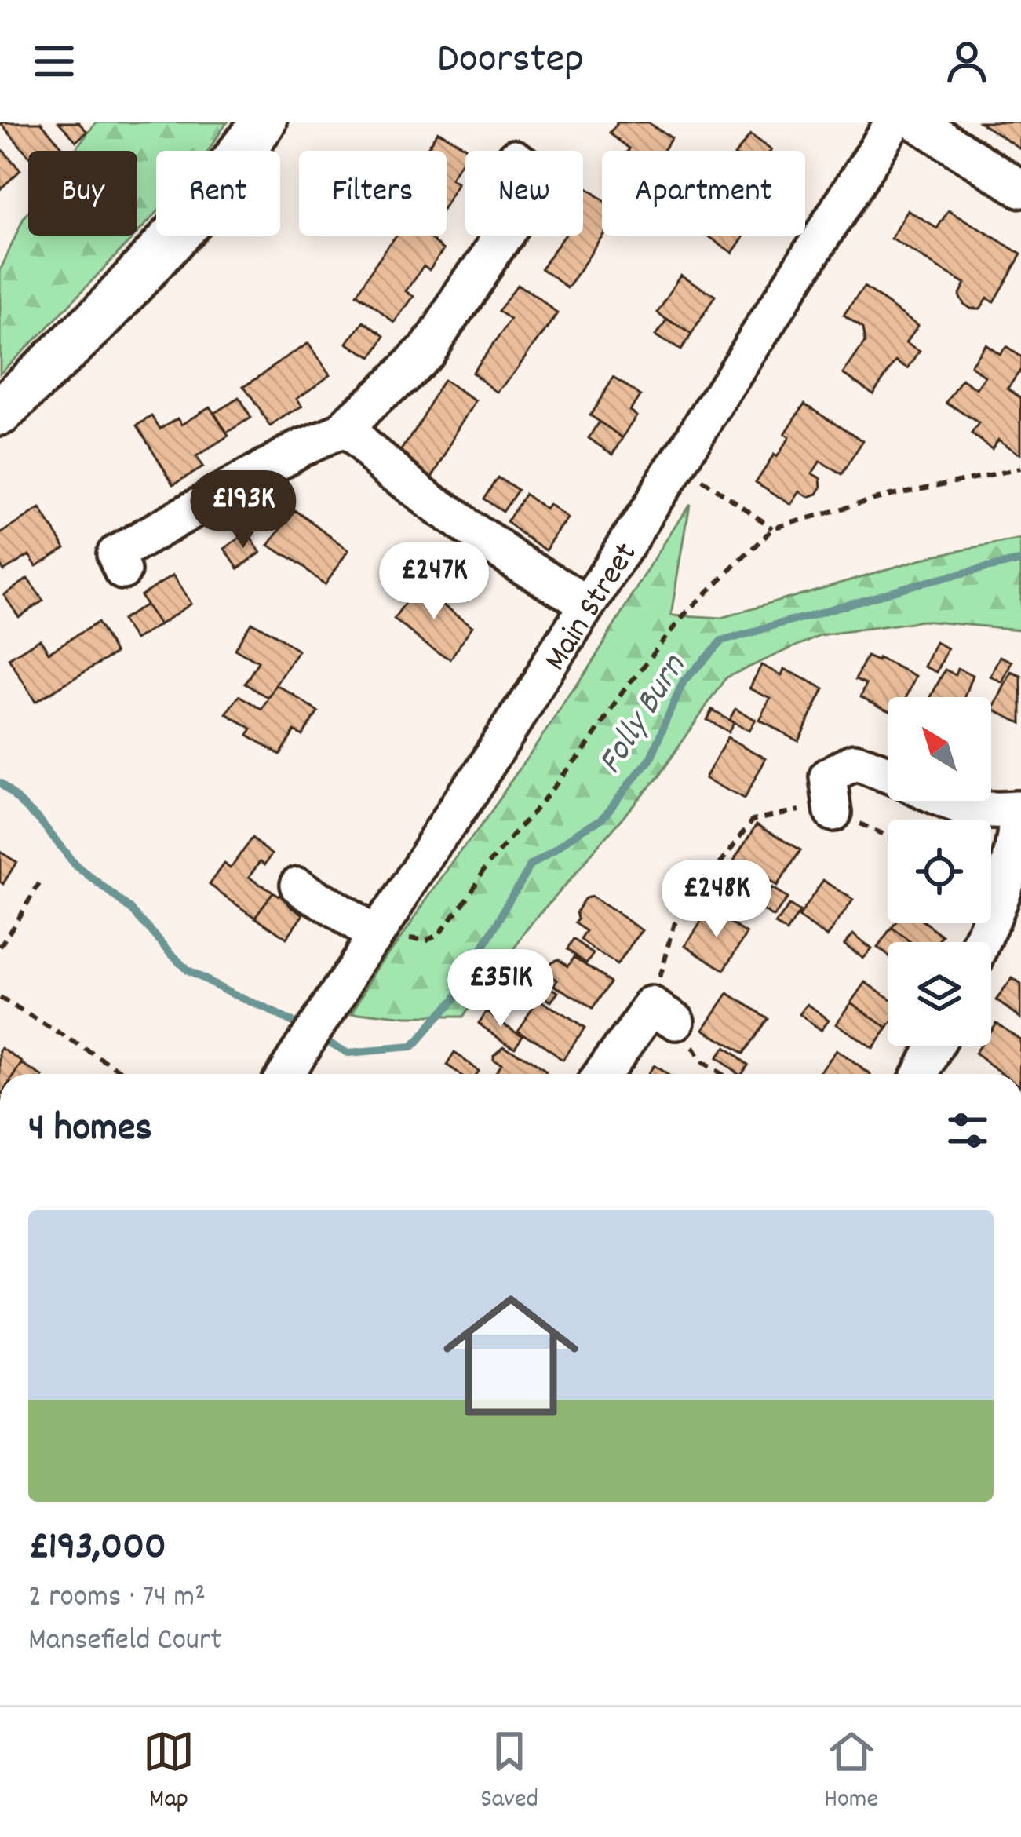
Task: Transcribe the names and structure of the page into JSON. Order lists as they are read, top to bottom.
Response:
{
  "streets": {
    "street": ["Main Street"]
  },
  "water": ["Folly Burn"],
  "north": "top left",
  "page": {
    "header": "Doorstep",
    "chip": [
      "Buy",
      "Rent",
      "Filters",
      "New",
      "Apartment"
    ],
    "price": [
      "£193K",
      "£247K",
      "£248K",
      "£351K"
    ],
    "heading": "4 homes",
    "list": [
      {
        "name": "£193,000",
        "note": "2 rooms · 74 m² · Mansefield Court"
      }
    ],
    "tabs": ["Map", "Saved", "Home"]
  }
}
